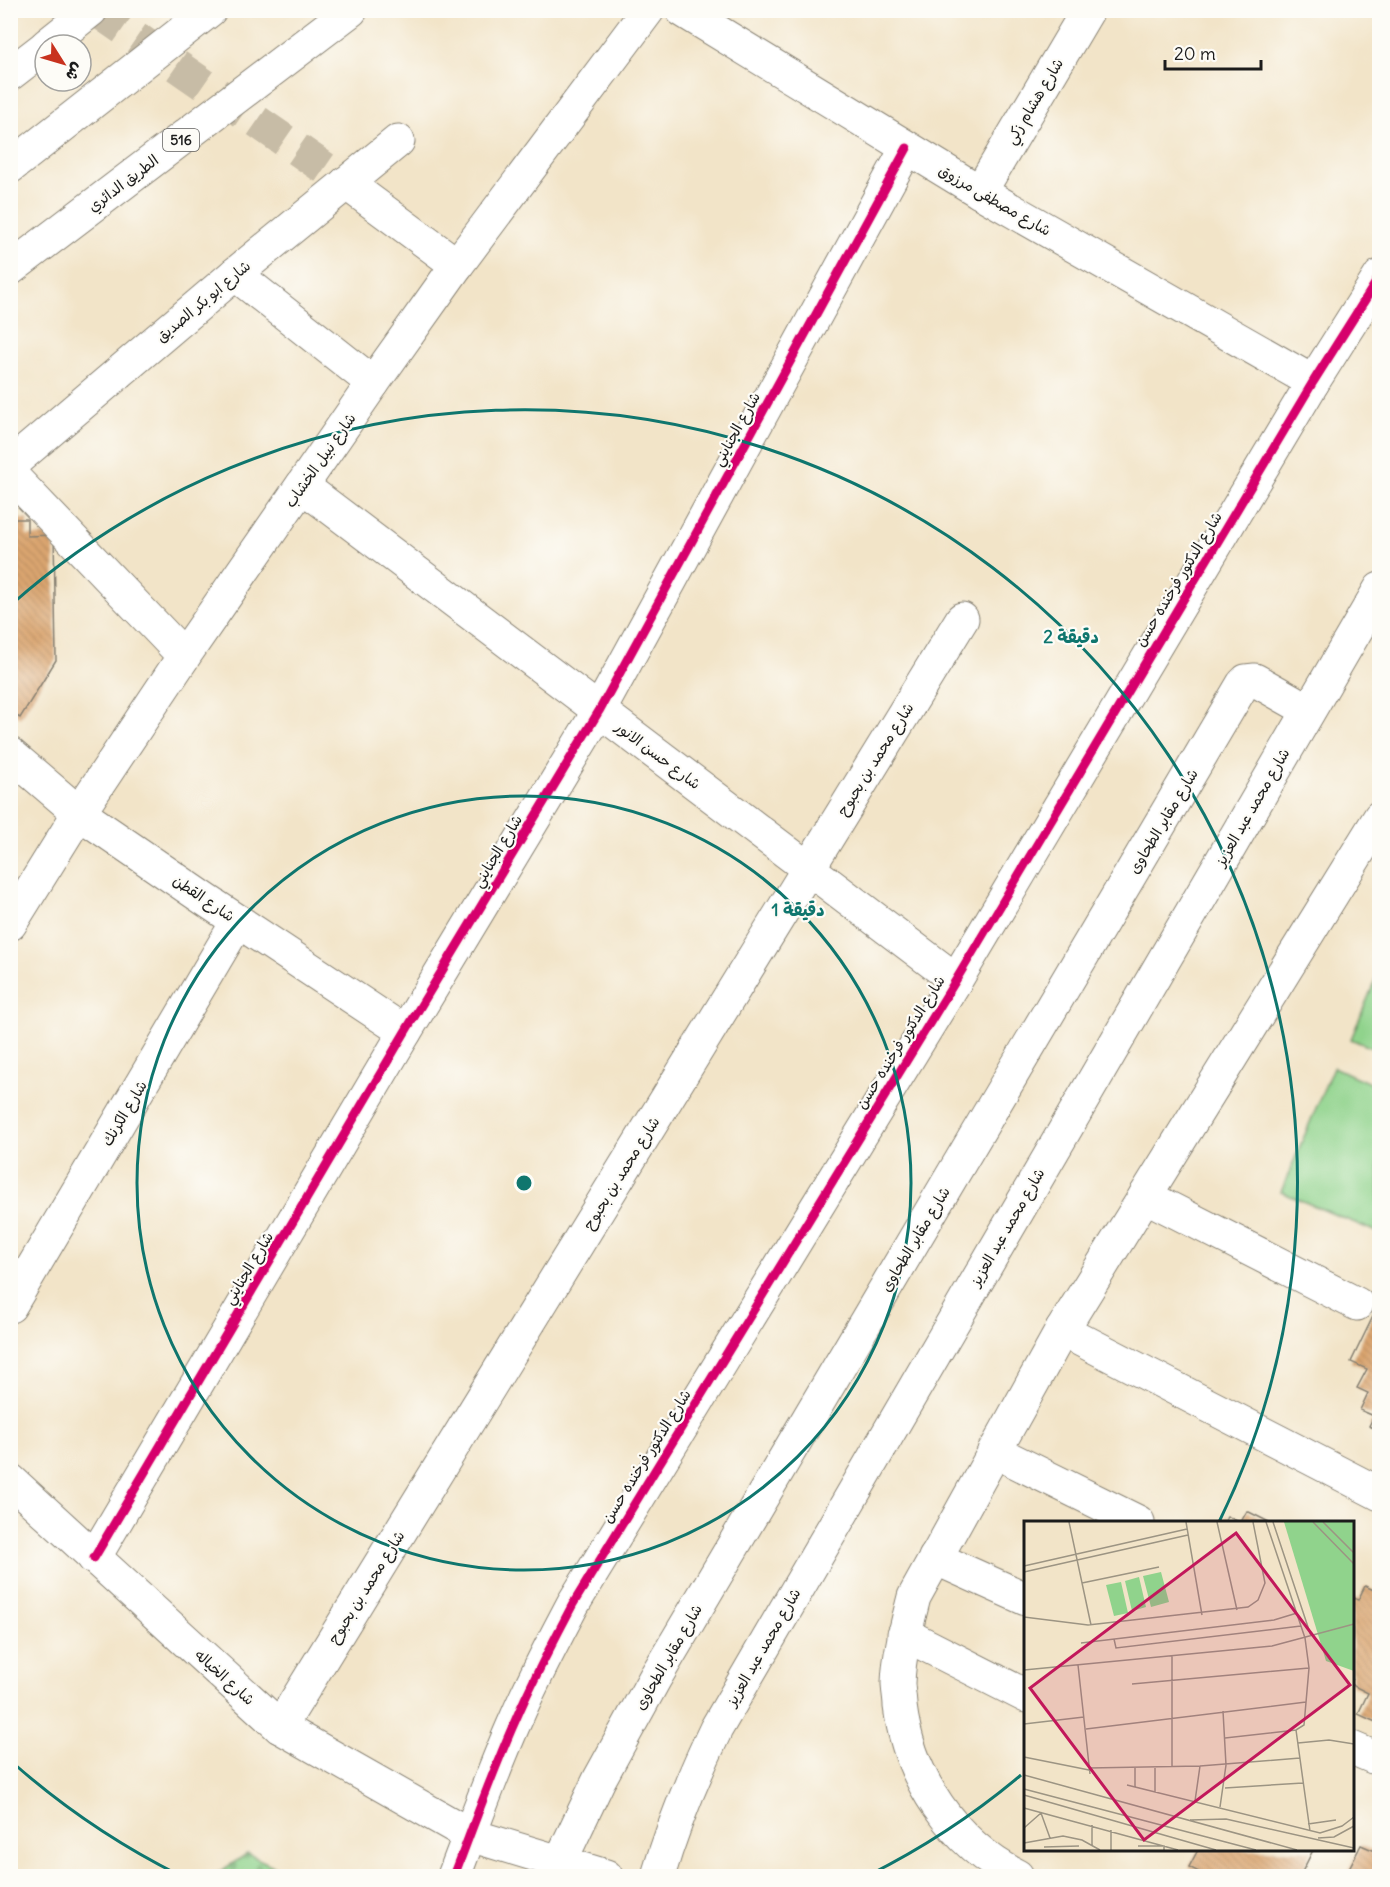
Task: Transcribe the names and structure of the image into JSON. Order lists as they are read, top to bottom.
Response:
{
  "streets": {
    "main road": [
      "شارع هشام زكي",
      "516",
      "الطريق الدائري",
      "شارع مصطفى مرزوق",
      "شارع ابو بكر الصديق",
      "شارع الجنايني",
      "شارع نبيل الخشاب",
      "شارع الدكتور فرخنده حسن",
      "شارع حسن الانور",
      "شارع محمد بن بحبوح",
      "شارع محمد عبد العزيز",
      "شارع مقابر الطحاوى",
      "شارع القطن",
      "شارع الكرنك",
      "شارع الخياله"
    ]
  },
  "crossings": [
    ["شارع هشام زكي", "شارع مصطفى مرزوق"],
    ["شارع مصطفى مرزوق", "شارع الجنايني"],
    ["شارع مصطفى مرزوق", "شارع الدكتور فرخنده حسن"],
    ["شارع الجنايني", "شارع حسن الانور"],
    ["شارع الجنايني", "شارع القطن"],
    ["شارع الجنايني", "شارع الخياله"],
    ["شارع نبيل الخشاب", "شارع حسن الانور"],
    ["شارع نبيل الخشاب", "شارع القطن"],
    ["شارع الدكتور فرخنده حسن", "شارع حسن الانور"],
    ["شارع الدكتور فرخنده حسن", "شارع الخياله"],
    ["شارع حسن الانور", "شارع محمد بن بحبوح"],
    ["شارع محمد بن بحبوح", "شارع الخياله"],
    ["شارع محمد عبد العزيز", "شارع مقابر الطحاوى"],
    ["شارع مقابر الطحاوى", "شارع الخياله"],
    ["شارع القطن", "شارع الكرنك"]
  ],
  "scale_bar": "20 m",
  "north": "bottom right",
  "rings": ["2 دقيقة", "1 دقيقة"]
}
